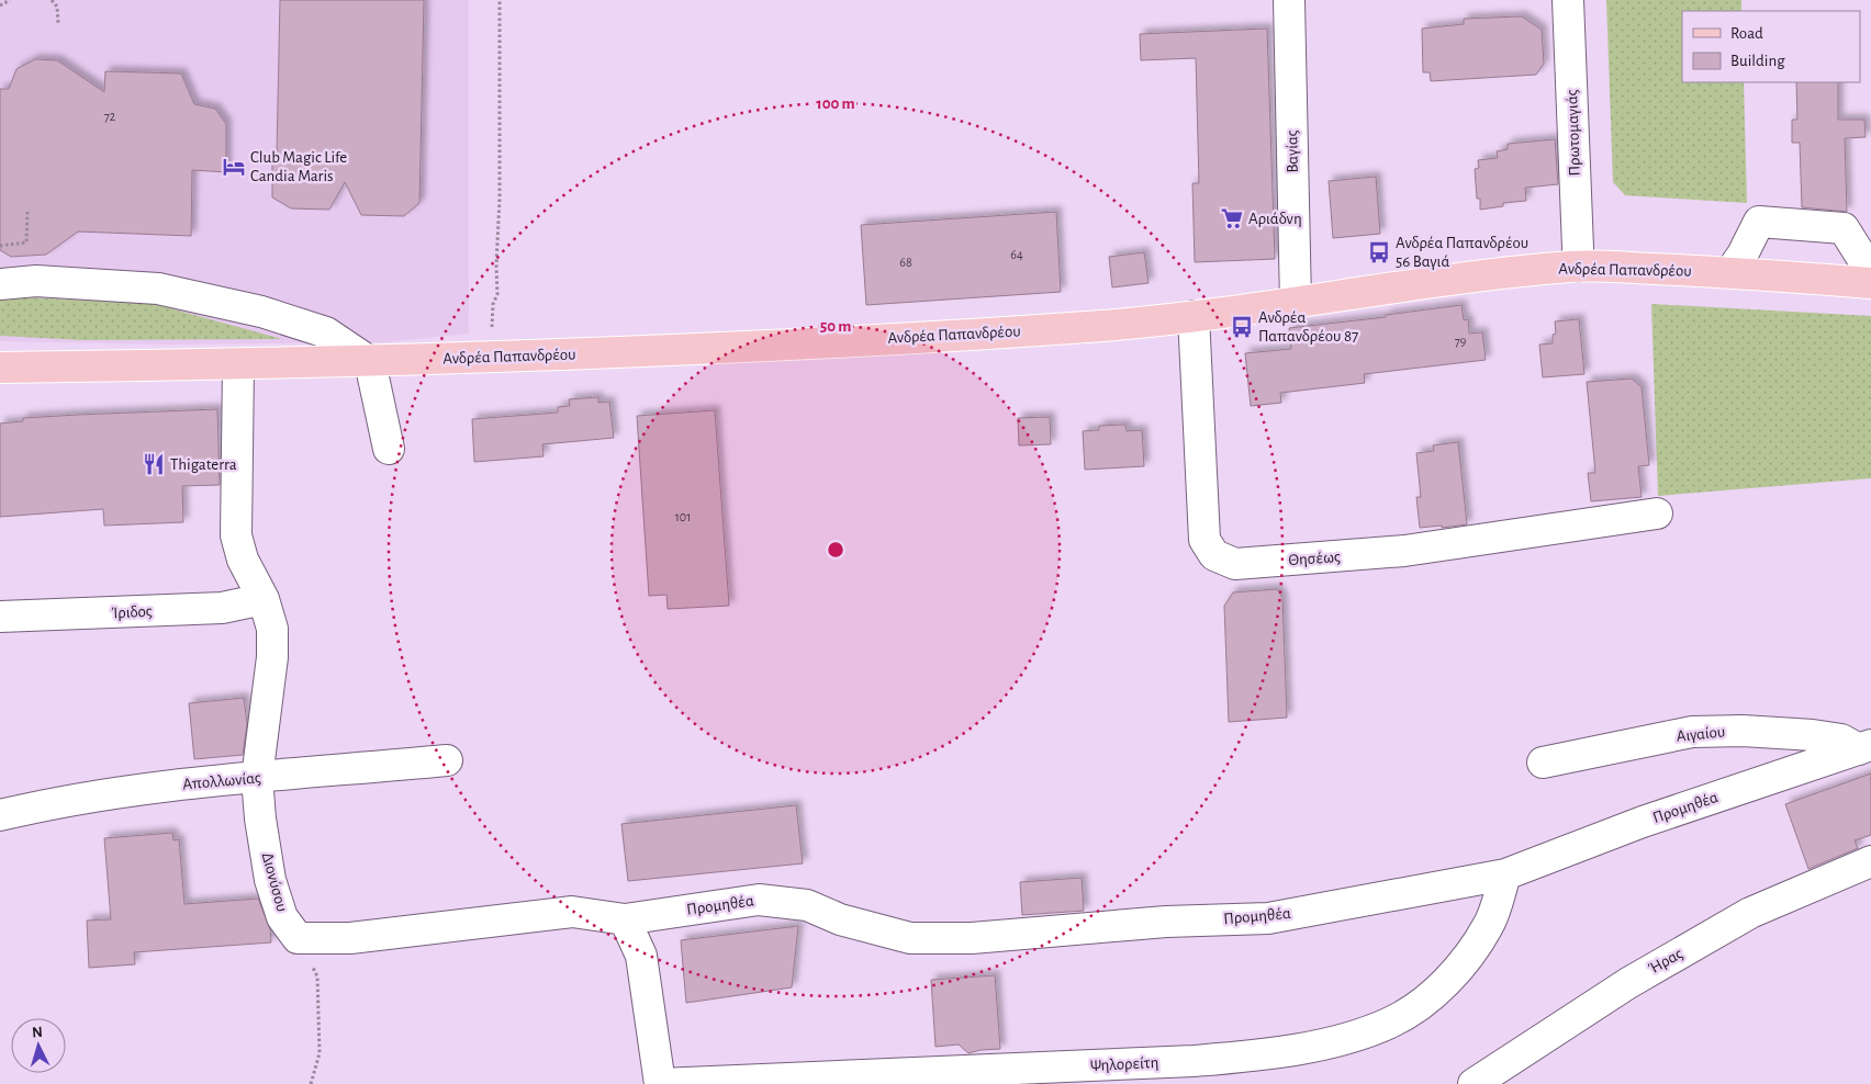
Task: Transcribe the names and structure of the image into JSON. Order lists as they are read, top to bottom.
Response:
{
  "streets": {
    "main road": ["Ανδρέα Παπανδρέου"],
    "street": [
      "Πρωτομαγιάς",
      "Βαγίας",
      "Θησέως",
      "Ίριδος",
      "Αιγαίου",
      "Απολλωνίας",
      "Προμηθέα",
      "Διονύσου",
      "Ήρας",
      "Ψηλορείτη"
    ]
  },
  "crossings": [
    ["Πρωτομαγιάς", "Ανδρέα Παπανδρέου"],
    ["Βαγίας", "Ανδρέα Παπανδρέου"],
    ["Ανδρέα Παπανδρέου", "Θησέως"],
    ["Ανδρέα Παπανδρέου", "Διονύσου"],
    ["Ίριδος", "Διονύσου"],
    ["Αιγαίου", "Προμηθέα"],
    ["Απολλωνίας", "Διονύσου"],
    ["Προμηθέα", "Ψηλορείτη"]
  ],
  "places": {
    "hotel": ["Club Magic Life Candia Maris"],
    "supermarket": ["Αριάδνη"],
    "bus stop": ["Ανδρέα Παπανδρέου 56 Βαγιά", "Ανδρέα Παπανδρέου 87"],
    "restaurant": ["Thigaterra"]
  },
  "house_numbers": [
    "72",
    "64",
    "68",
    "79",
    "101"
  ],
  "legend": ["Road", "Building"],
  "north": "top",
  "rings": ["100 m", "50 m"]
}
